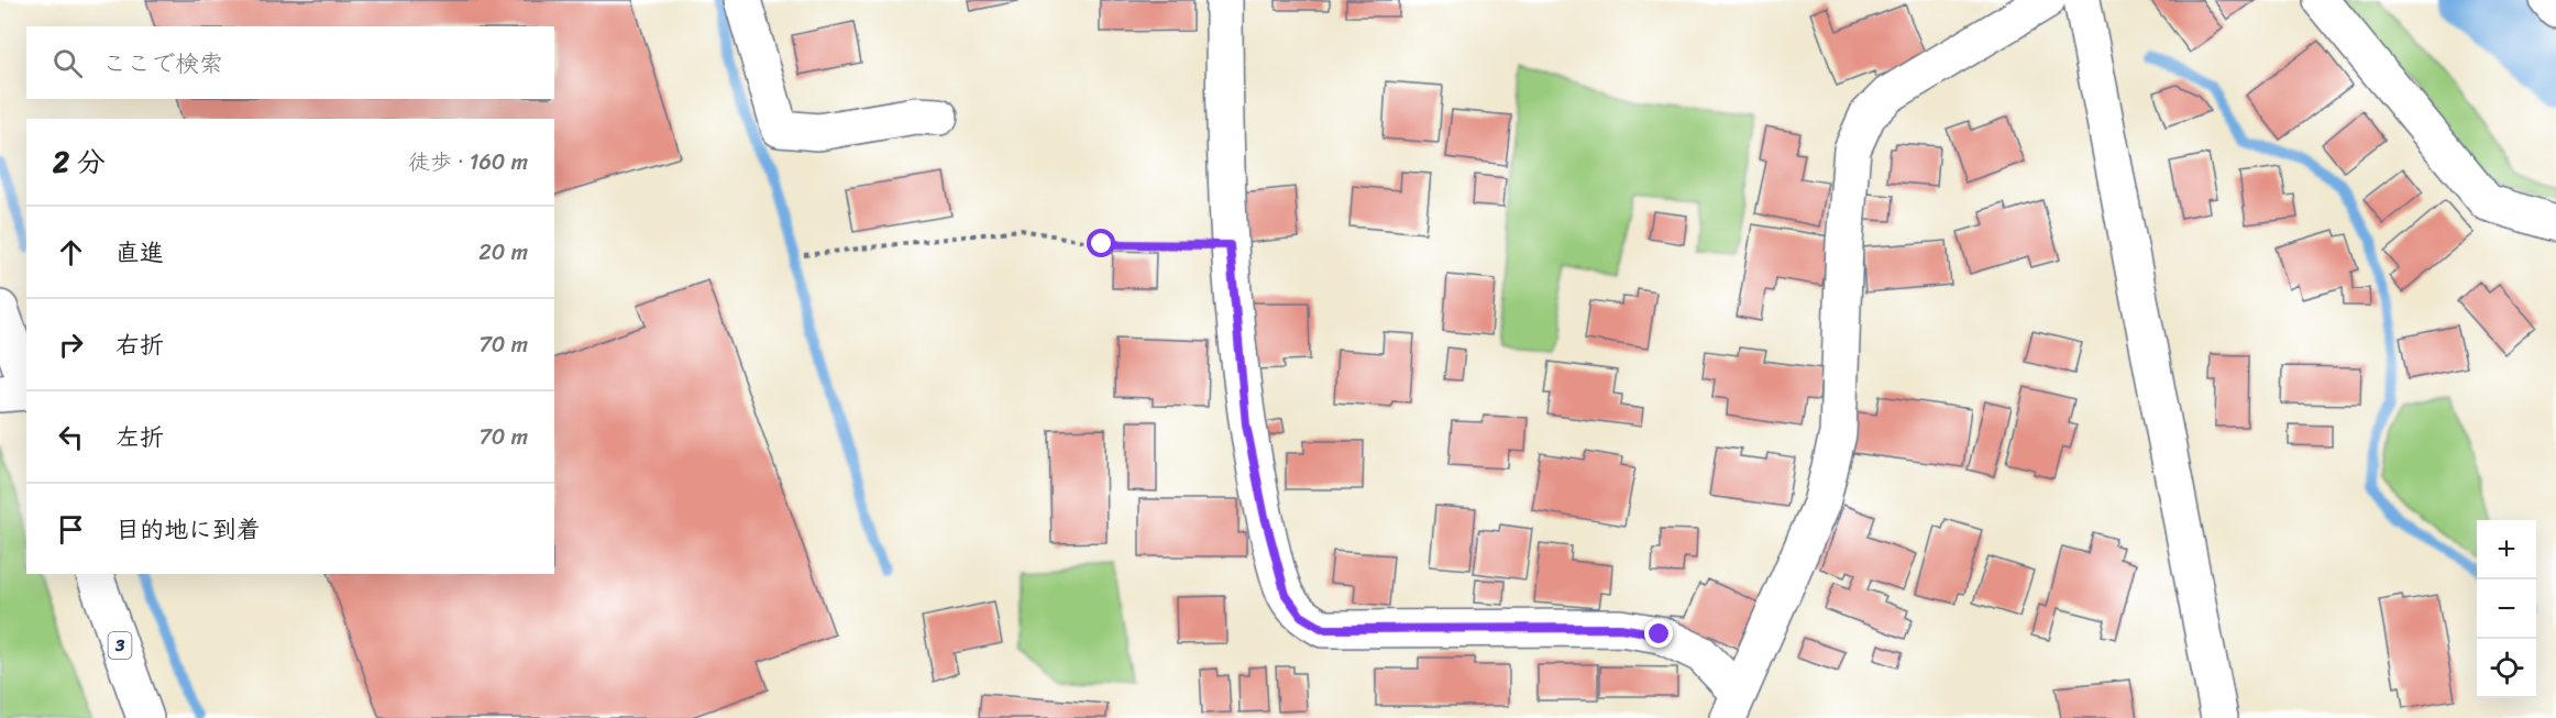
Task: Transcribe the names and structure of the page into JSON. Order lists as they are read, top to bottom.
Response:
{
  "streets": {
    "main road": ["3"]
  },
  "page": {
    "search": "ここで検索",
    "heading": ["2 分", "徒歩 · 160 m"],
    "list": [
      ["直進", "20 m"],
      ["右折", "70 m"],
      ["左折", "70 m"],
      "目的地に到着"
    ],
    "map_buttons": ["+", "−"]
  }
}
